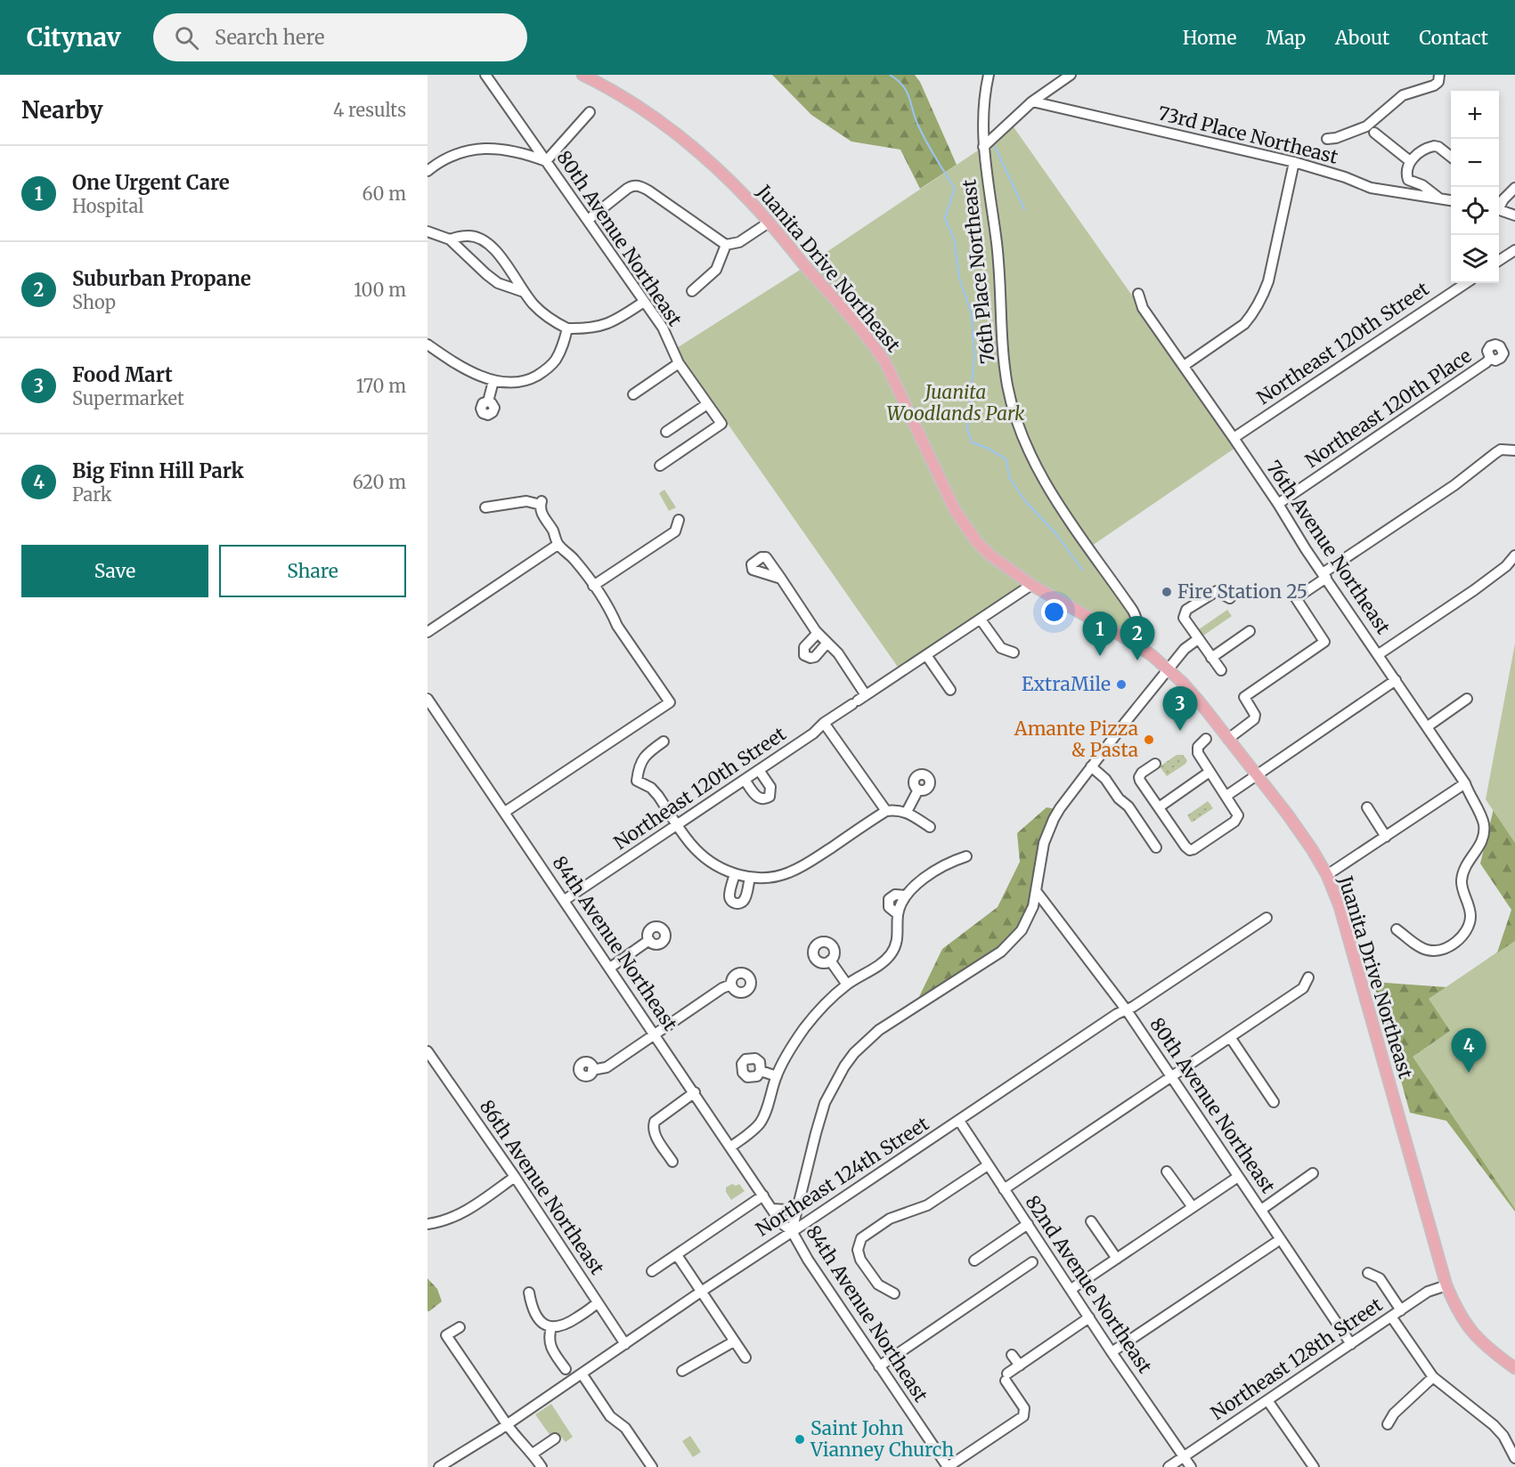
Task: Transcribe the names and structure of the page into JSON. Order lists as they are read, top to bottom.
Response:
{
  "streets": {
    "main road": ["Juanita Drive Northeast"],
    "street": [
      "73rd Place Northeast",
      "80th Avenue Northeast",
      "76th Place Northeast",
      "Northeast 120th Street",
      "Northeast 120th Place",
      "76th Avenue Northeast",
      "84th Avenue Northeast",
      "Northeast 124th Street",
      "86th Avenue Northeast",
      "82nd Avenue Northeast",
      "Northeast 128th Street"
    ]
  },
  "crossings": [
    ["80th Avenue Northeast", "Northeast 124th Street"],
    ["80th Avenue Northeast", "Northeast 128th Street"],
    ["Juanita Drive Northeast", "76th Place Northeast"],
    ["Juanita Drive Northeast", "Northeast 120th Street"],
    ["Juanita Drive Northeast", "Northeast 128th Street"],
    ["Northeast 120th Street", "76th Avenue Northeast"],
    ["Northeast 120th Street", "84th Avenue Northeast"],
    ["Northeast 120th Place", "76th Avenue Northeast"],
    ["84th Avenue Northeast", "Northeast 124th Street"],
    ["Northeast 124th Street", "86th Avenue Northeast"],
    ["Northeast 124th Street", "82nd Avenue Northeast"],
    ["82nd Avenue Northeast", "Northeast 128th Street"]
  ],
  "parks": ["Juanita Woodlands Park"],
  "places": [
    "Fire Station 25",
    "ExtraMile",
    "Amante Pizza & Pasta",
    "Saint John Vianney Church"
  ],
  "page": {
    "header": "Citynav",
    "search": "Search here",
    "nav": [
      "Home",
      "Map",
      "About",
      "Contact"
    ],
    "heading": ["Nearby", "4 results"],
    "map_buttons": ["+", "−"],
    "list": [
      {
        "mark": "1",
        "name": "One Urgent Care",
        "note": "Hospital",
        "value": "60 m"
      },
      {
        "mark": "2",
        "name": "Suburban Propane",
        "note": "Shop",
        "value": "100 m"
      },
      {
        "mark": "3",
        "name": "Food Mart",
        "note": "Supermarket",
        "value": "170 m"
      },
      {
        "mark": "4",
        "name": "Big Finn Hill Park",
        "note": "Park",
        "value": "620 m"
      }
    ],
    "buttons": ["Save", "Share"],
    "pins": [
      "1",
      "2",
      "3",
      "4"
    ]
  }
}
